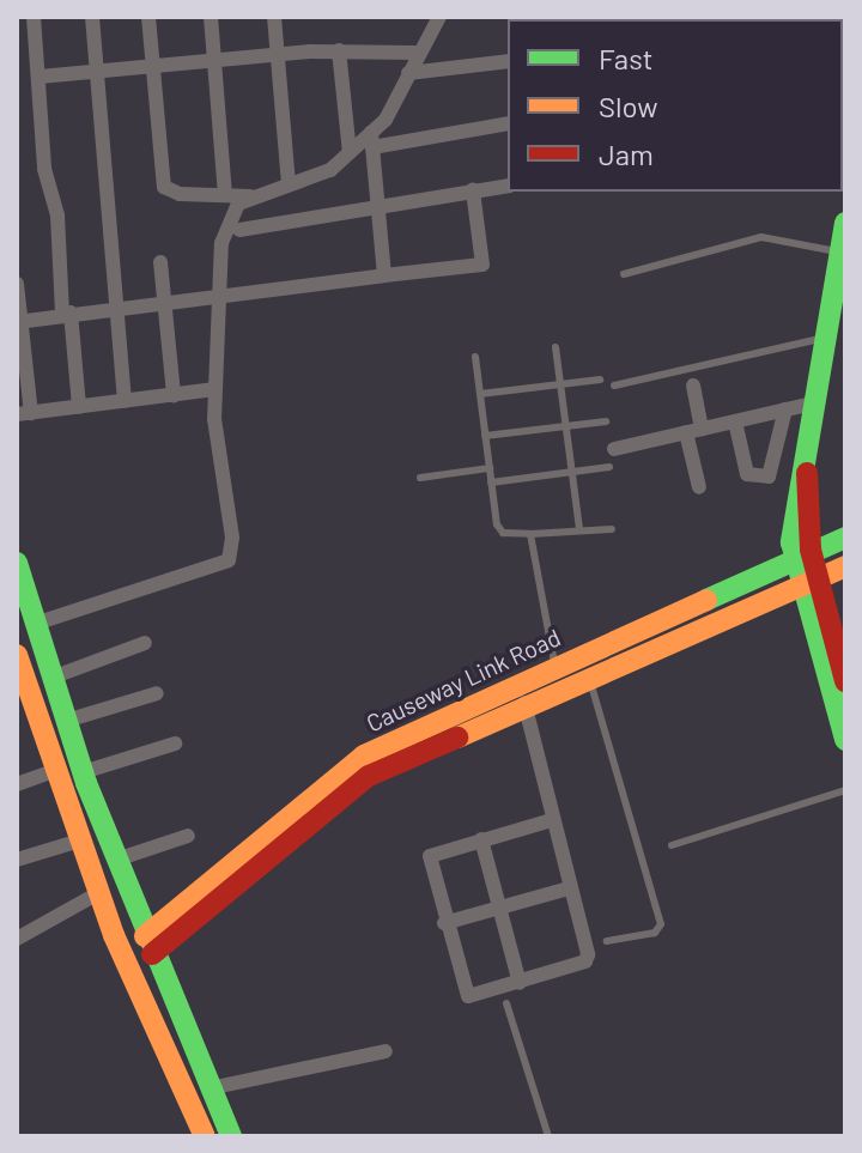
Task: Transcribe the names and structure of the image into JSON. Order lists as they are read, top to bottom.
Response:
{
  "streets": {
    "main road": ["Causeway Link Road"]
  },
  "legend": ["Fast", "Slow", "Jam"]
}
